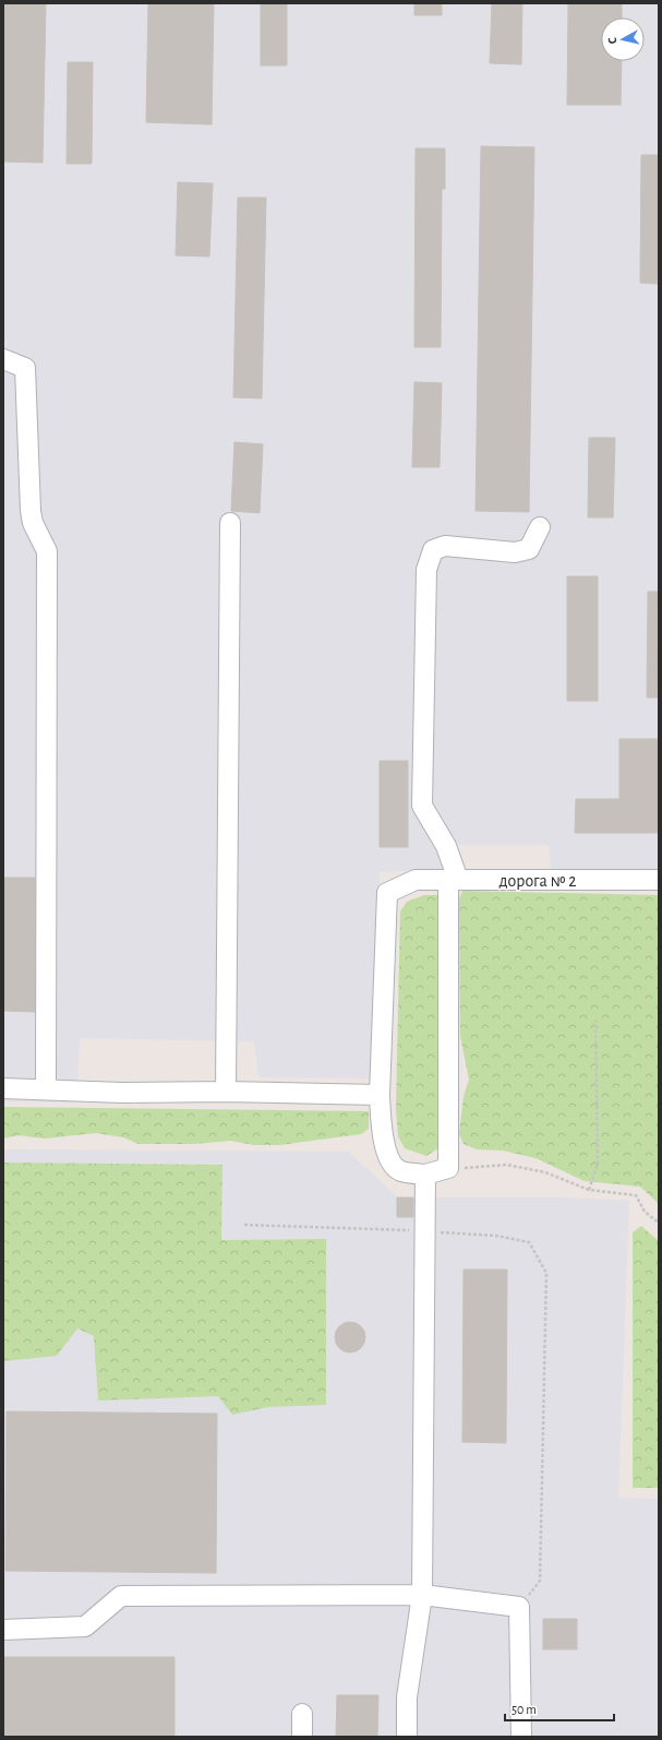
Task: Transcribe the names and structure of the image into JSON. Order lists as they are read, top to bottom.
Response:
{
  "streets": {
    "street": ["дорога № 2"]
  },
  "scale_bar": "50 m",
  "north": "left"
}
